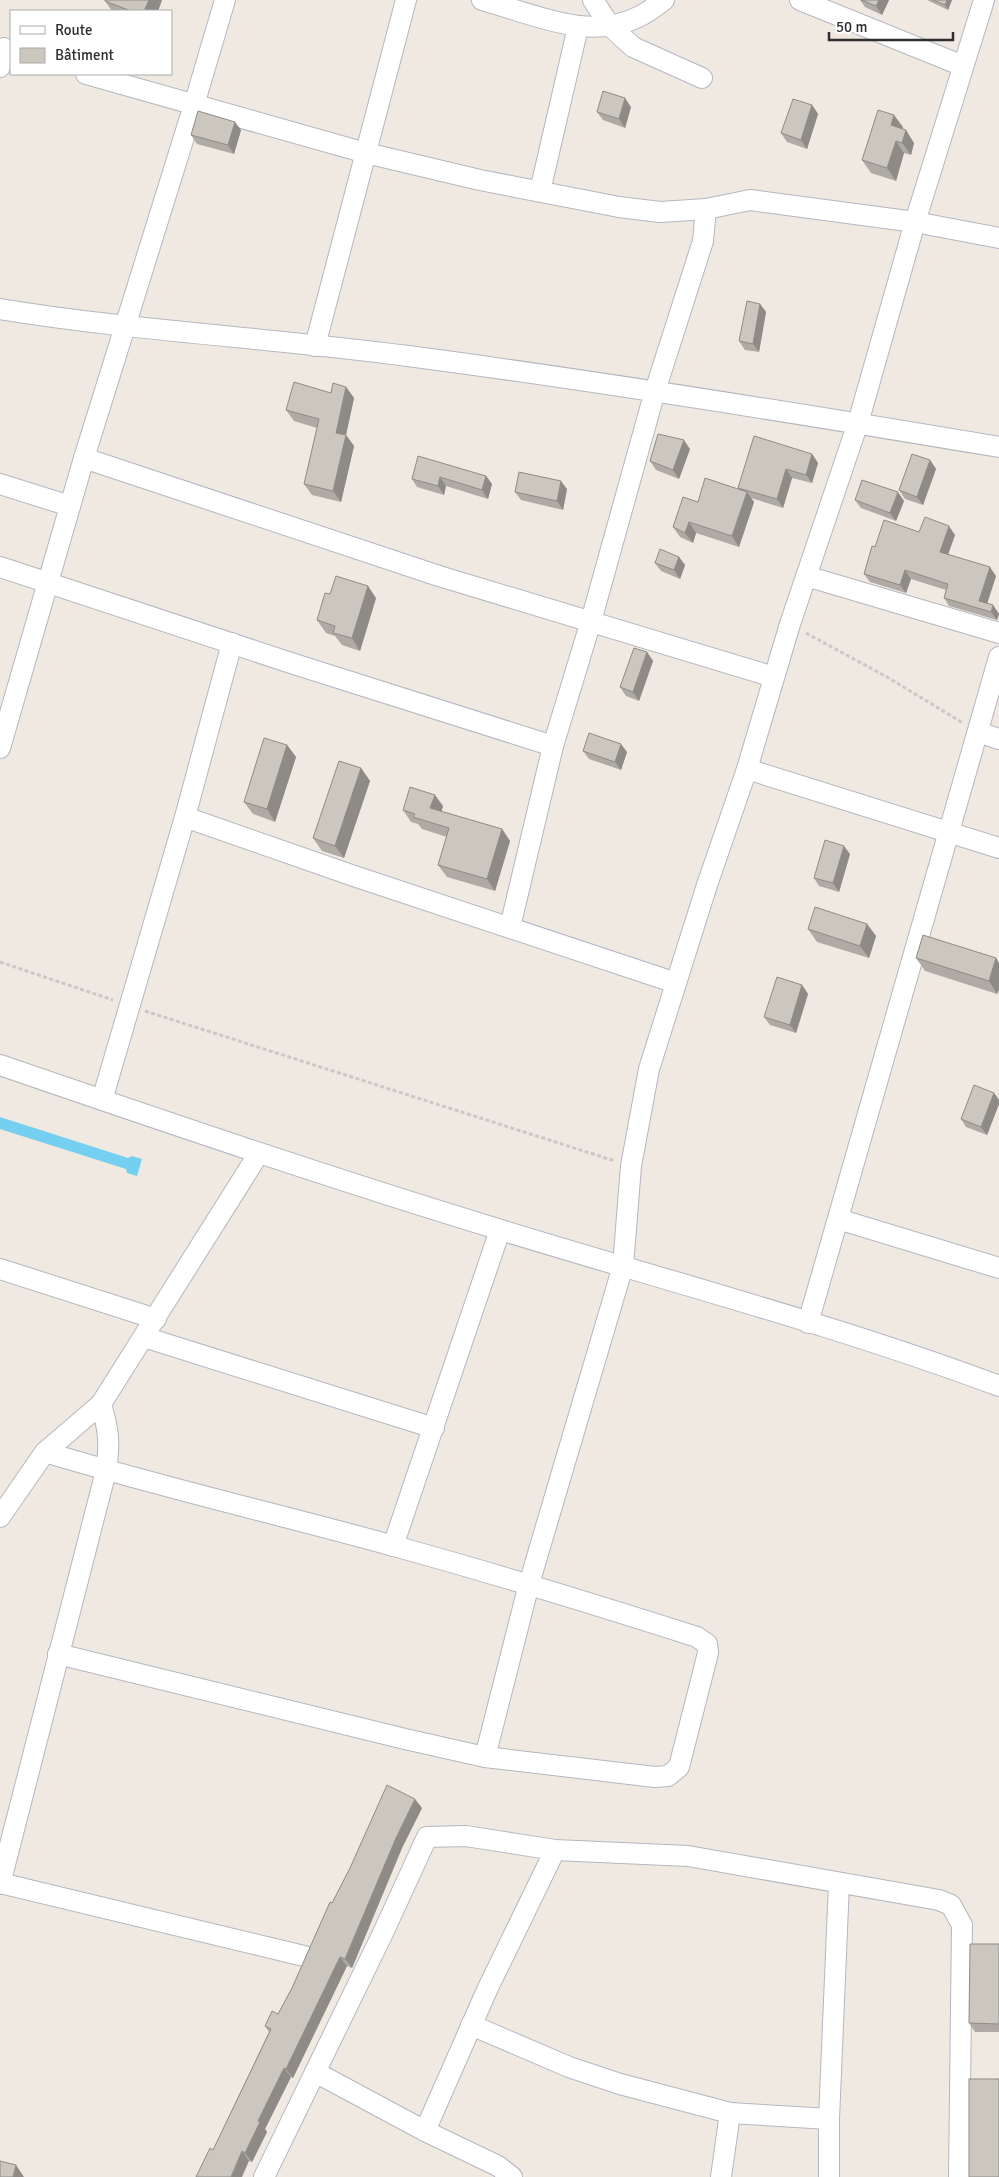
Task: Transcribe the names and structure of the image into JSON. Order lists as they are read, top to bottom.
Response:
{
  "legend": ["Route", "Bâtiment"],
  "scale_bar": "50 m"
}
